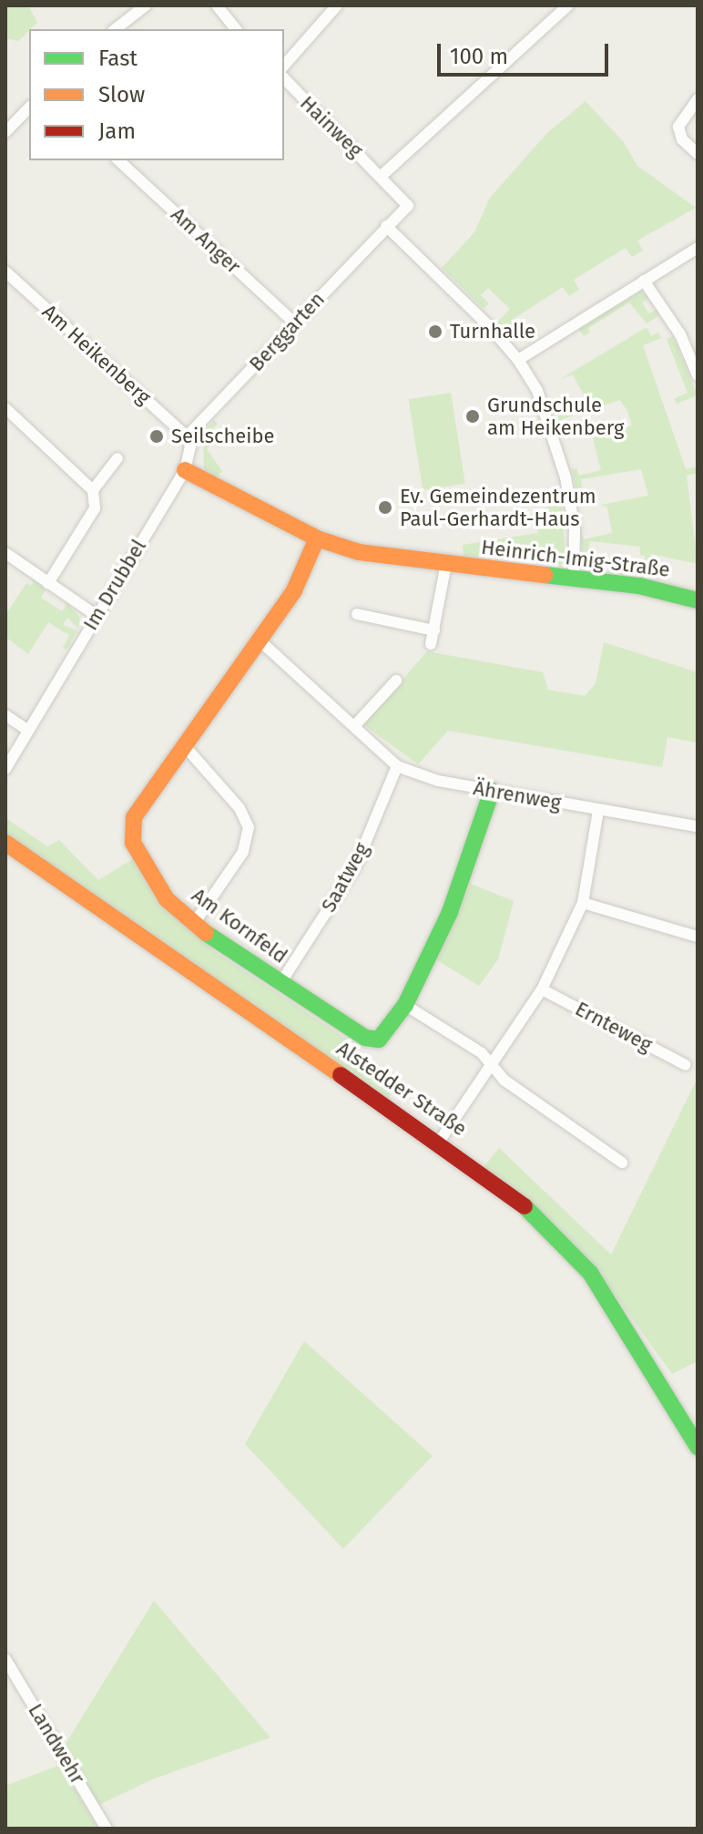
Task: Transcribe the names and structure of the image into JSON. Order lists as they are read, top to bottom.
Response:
{
  "streets": {
    "street": [
      "Hainweg",
      "Am Anger",
      "Berggarten",
      "Am Heikenberg",
      "Heinrich-Imig-Straße",
      "Im Drubbel",
      "Ährenweg",
      "Saatweg",
      "Am Kornfeld",
      "Ernteweg",
      "Alstedder Straße",
      "Landwehr"
    ]
  },
  "crossings": [
    ["Hainweg", "Berggarten"],
    ["Am Anger", "Berggarten"],
    ["Berggarten", "Am Heikenberg"],
    ["Berggarten", "Im Drubbel"],
    ["Am Heikenberg", "Im Drubbel"],
    ["Heinrich-Imig-Straße", "Im Drubbel"],
    ["Heinrich-Imig-Straße", "Am Kornfeld"],
    ["Ährenweg", "Saatweg"],
    ["Ährenweg", "Am Kornfeld"],
    ["Saatweg", "Am Kornfeld"]
  ],
  "places": [
    "Turnhalle",
    "Grundschule am Heikenberg",
    "Seilscheibe",
    "Ev. Gemeindezentrum Paul-Gerhardt-Haus"
  ],
  "legend": ["Fast", "Slow", "Jam"],
  "scale_bar": "100 m"
}
